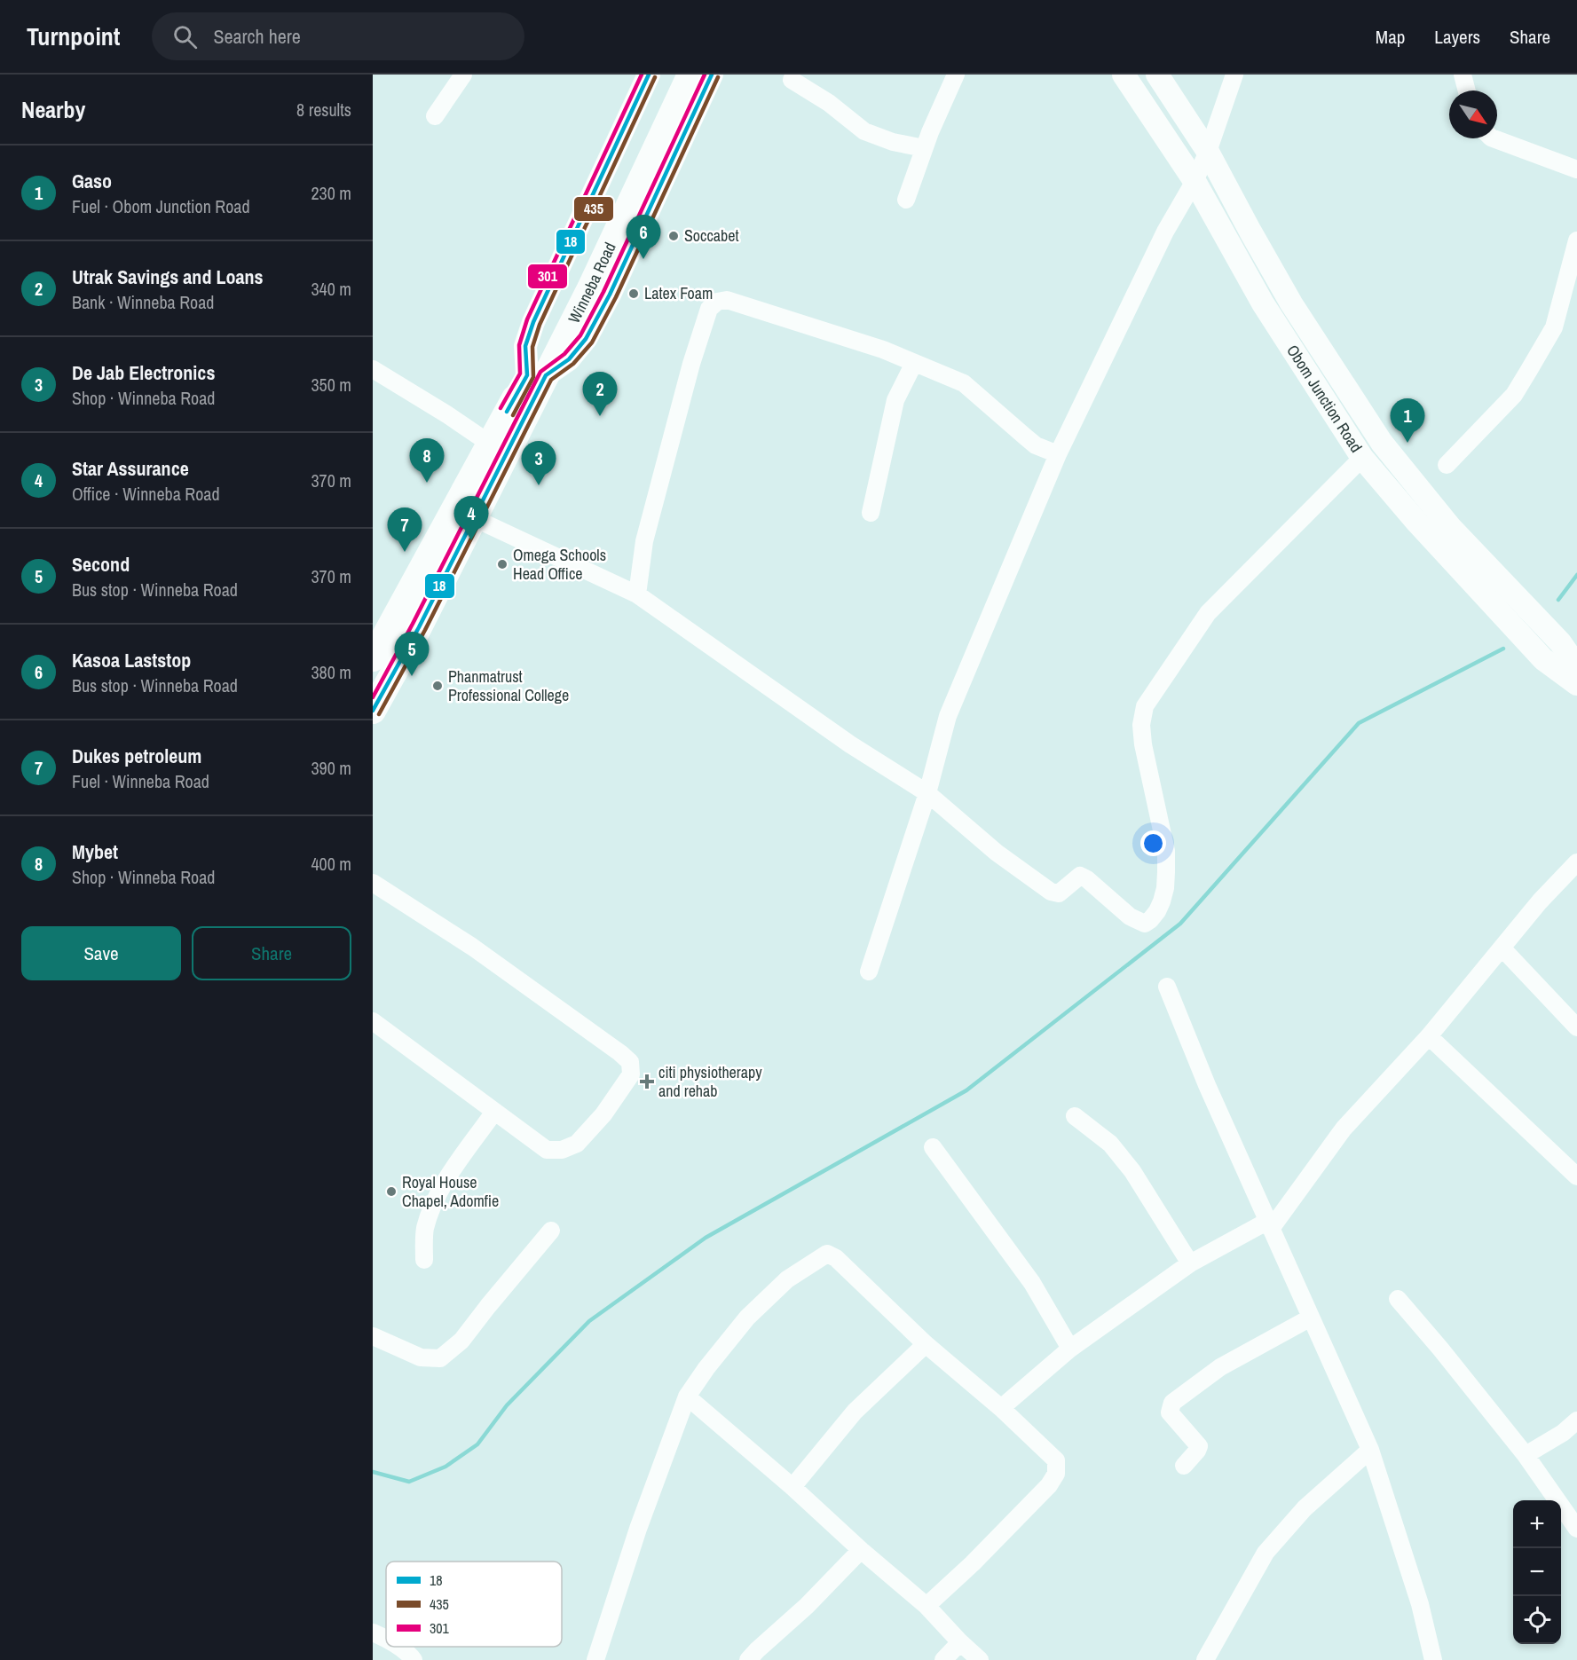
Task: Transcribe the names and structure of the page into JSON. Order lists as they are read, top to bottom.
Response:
{
  "streets": {
    "highway": ["Winneba Road"],
    "main road": ["Obom Junction Road"]
  },
  "places": {
    "other": [
      "Soccabet",
      "Latex Foam",
      "Omega Schools Head Office",
      "Phanmatrust Professional College",
      "Royal House Chapel, Adomfie"
    ],
    "health": ["citi physiotherapy and rehab"]
  },
  "lines": ["transit line 18", "transit line 301", "transit line 435"],
  "legend": ["18", "435", "301"],
  "north": "bottom right",
  "page": {
    "header": "Turnpoint",
    "search": "Search here",
    "nav": ["Map", "Layers", "Share"],
    "heading": ["Nearby", "8 results"],
    "list": [
      {
        "mark": "1",
        "name": "Gaso",
        "note": "Fuel · Obom Junction Road",
        "value": "230 m"
      },
      {
        "mark": "2",
        "name": "Utrak Savings and Loans",
        "note": "Bank · Winneba Road",
        "value": "340 m"
      },
      {
        "mark": "3",
        "name": "De Jab Electronics",
        "note": "Shop · Winneba Road",
        "value": "350 m"
      },
      {
        "mark": "4",
        "name": "Star Assurance",
        "note": "Office · Winneba Road",
        "value": "370 m"
      },
      {
        "mark": "5",
        "name": "Second",
        "note": "Bus stop · Winneba Road",
        "value": "370 m"
      },
      {
        "mark": "6",
        "name": "Kasoa Laststop",
        "note": "Bus stop · Winneba Road",
        "value": "380 m"
      },
      {
        "mark": "7",
        "name": "Dukes petroleum",
        "note": "Fuel · Winneba Road",
        "value": "390 m"
      },
      {
        "mark": "8",
        "name": "Mybet",
        "note": "Shop · Winneba Road",
        "value": "400 m"
      }
    ],
    "pins": [
      "6",
      "2",
      "1",
      "8",
      "3",
      "4",
      "7",
      "5"
    ],
    "buttons": ["Save", "Share"],
    "map_buttons": ["+", "−"]
  }
}
